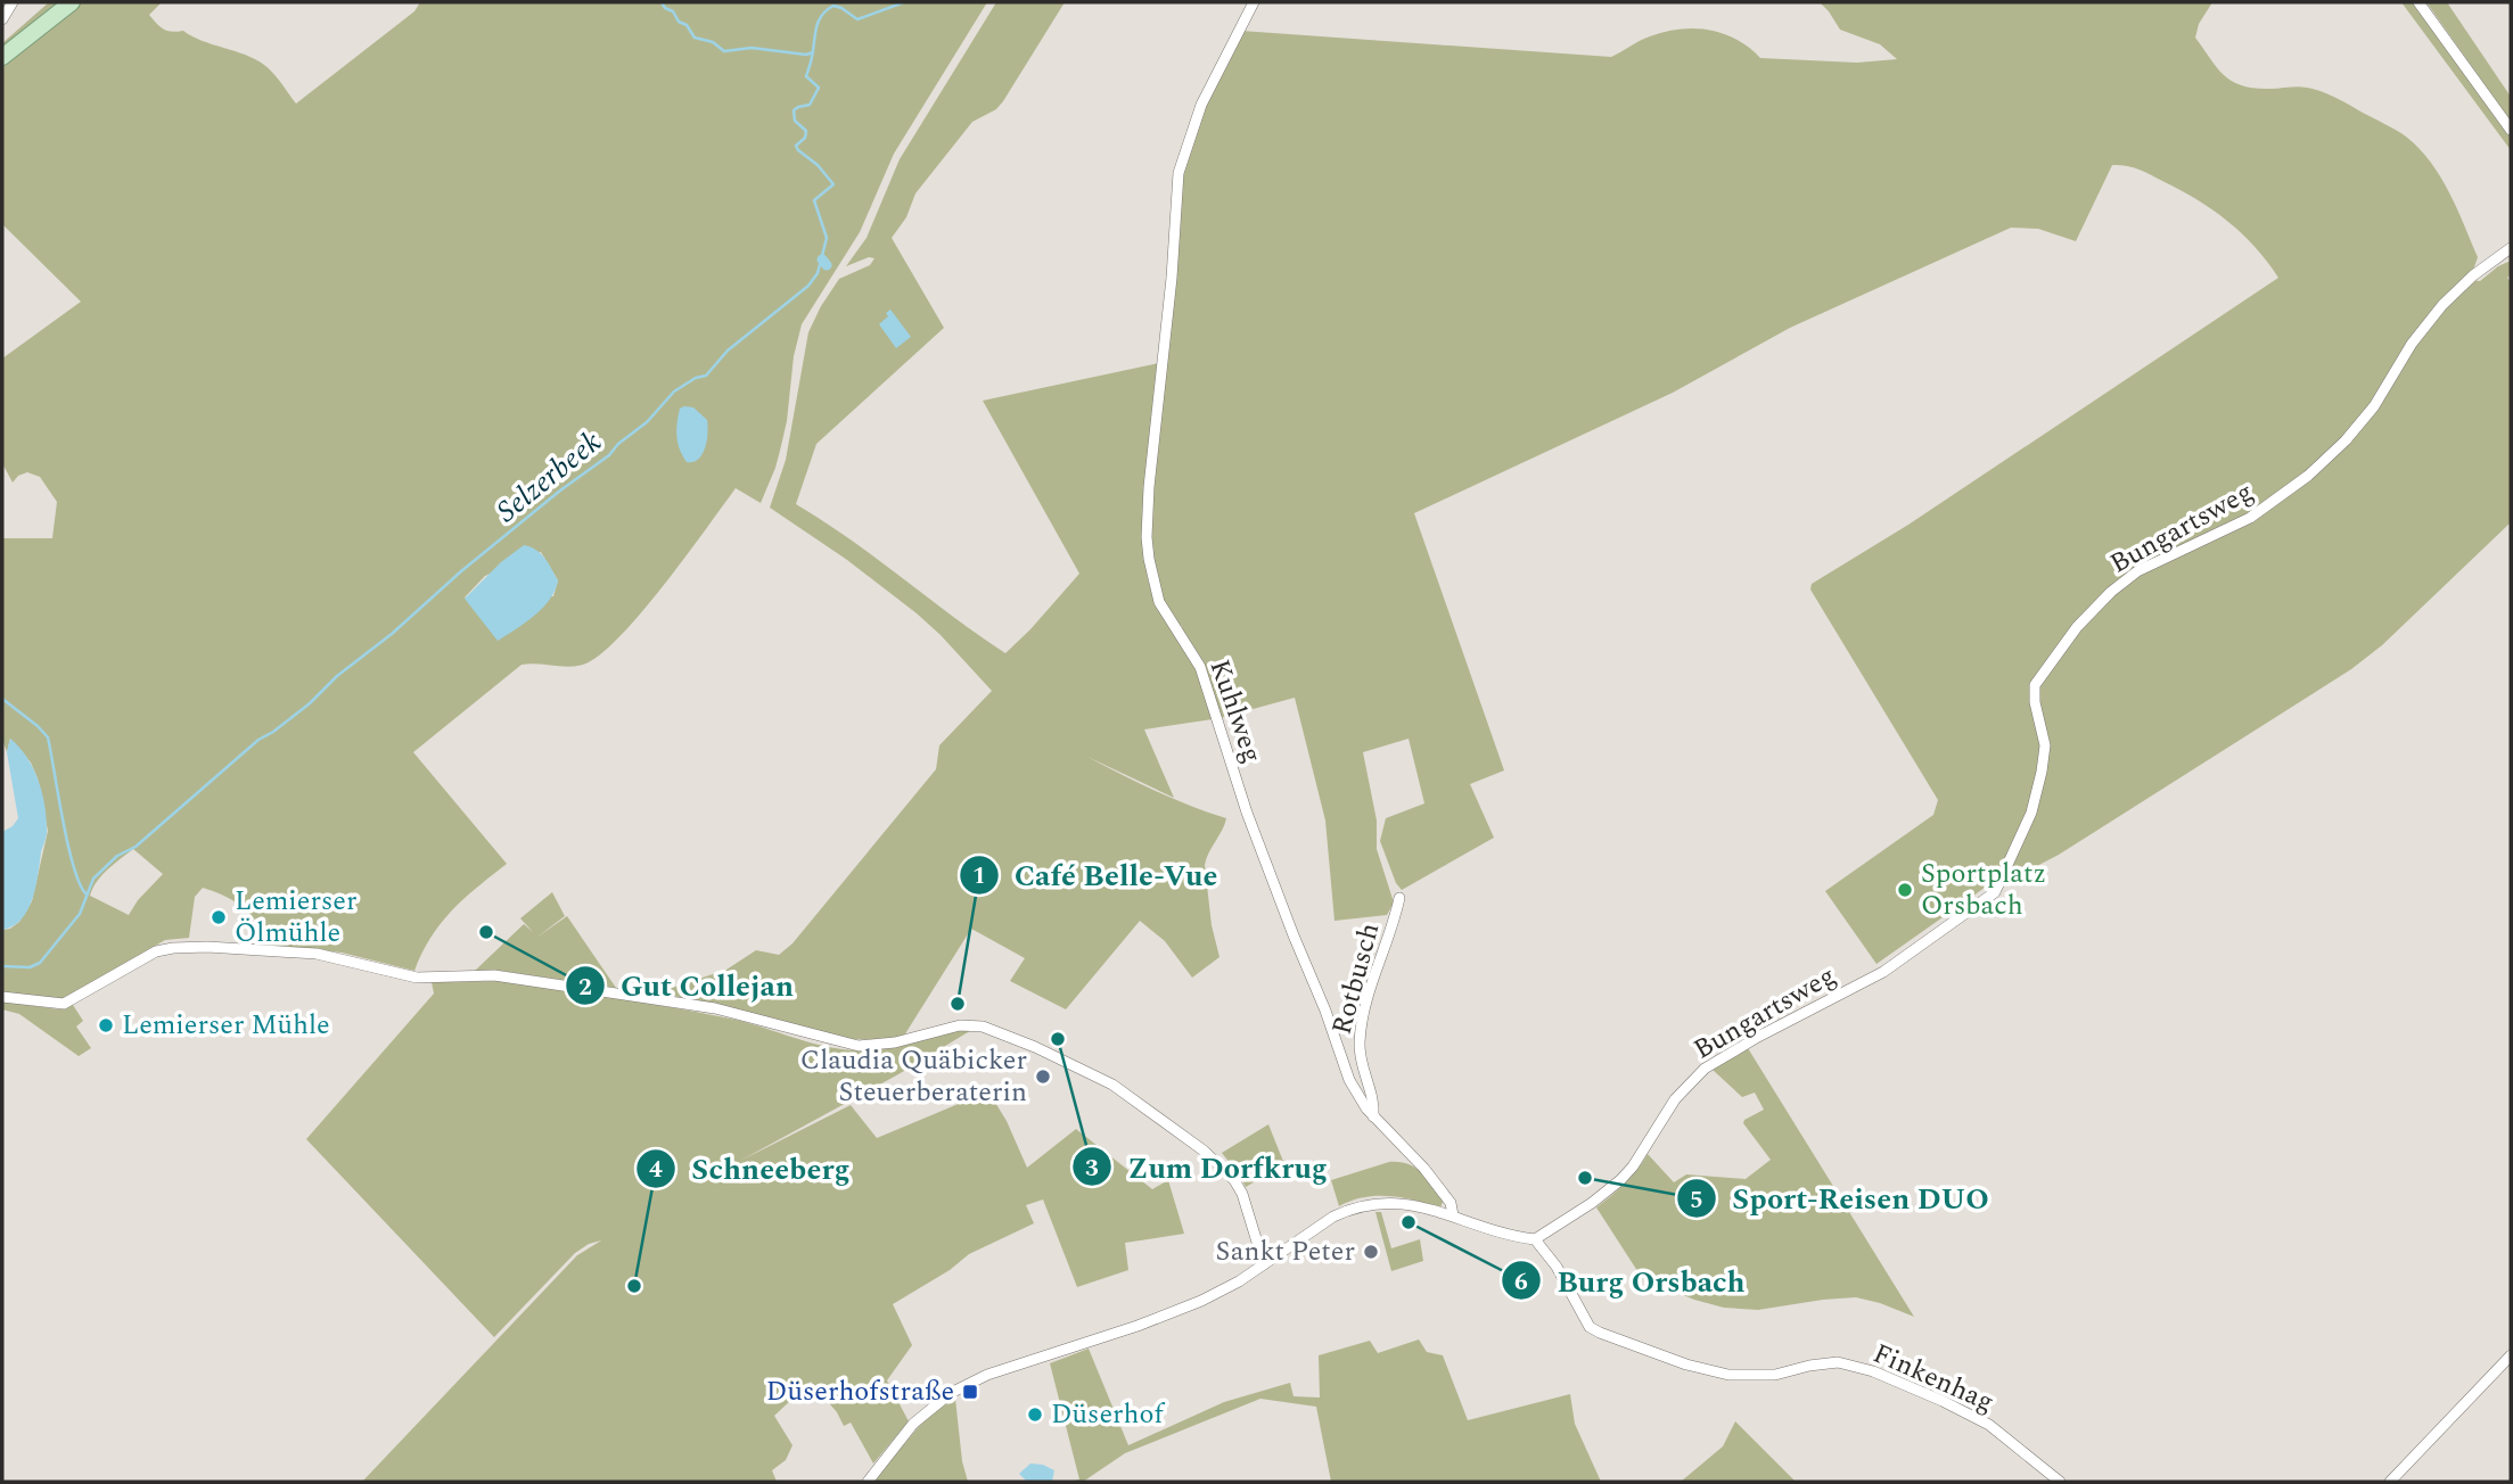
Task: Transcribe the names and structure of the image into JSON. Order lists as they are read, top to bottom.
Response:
{
  "streets": {
    "street": [
      "Bungartsweg",
      "Kuhlweg",
      "Rotbusch",
      "Finkenhag"
    ]
  },
  "crossings": [
    ["Bungartsweg", "Finkenhag"],
    ["Kuhlweg", "Rotbusch"]
  ],
  "water": ["Selzerbeek"],
  "places": {
    "other": [
      "Sportplatz Orsbach",
      "Lemierser Ölmühle",
      "Gut Collejan",
      "Café Belle-Vue",
      "Lemierser Mühle",
      "Zum Dorfkrug",
      "Claudia Quäbicker Steuerberaterin",
      "Sport-Reisen DUO",
      "Burg Orsbach",
      "Sankt Peter",
      "Schneeberg",
      "Düserhof"
    ],
    "transit": ["Düserhofstraße"]
  }
}
